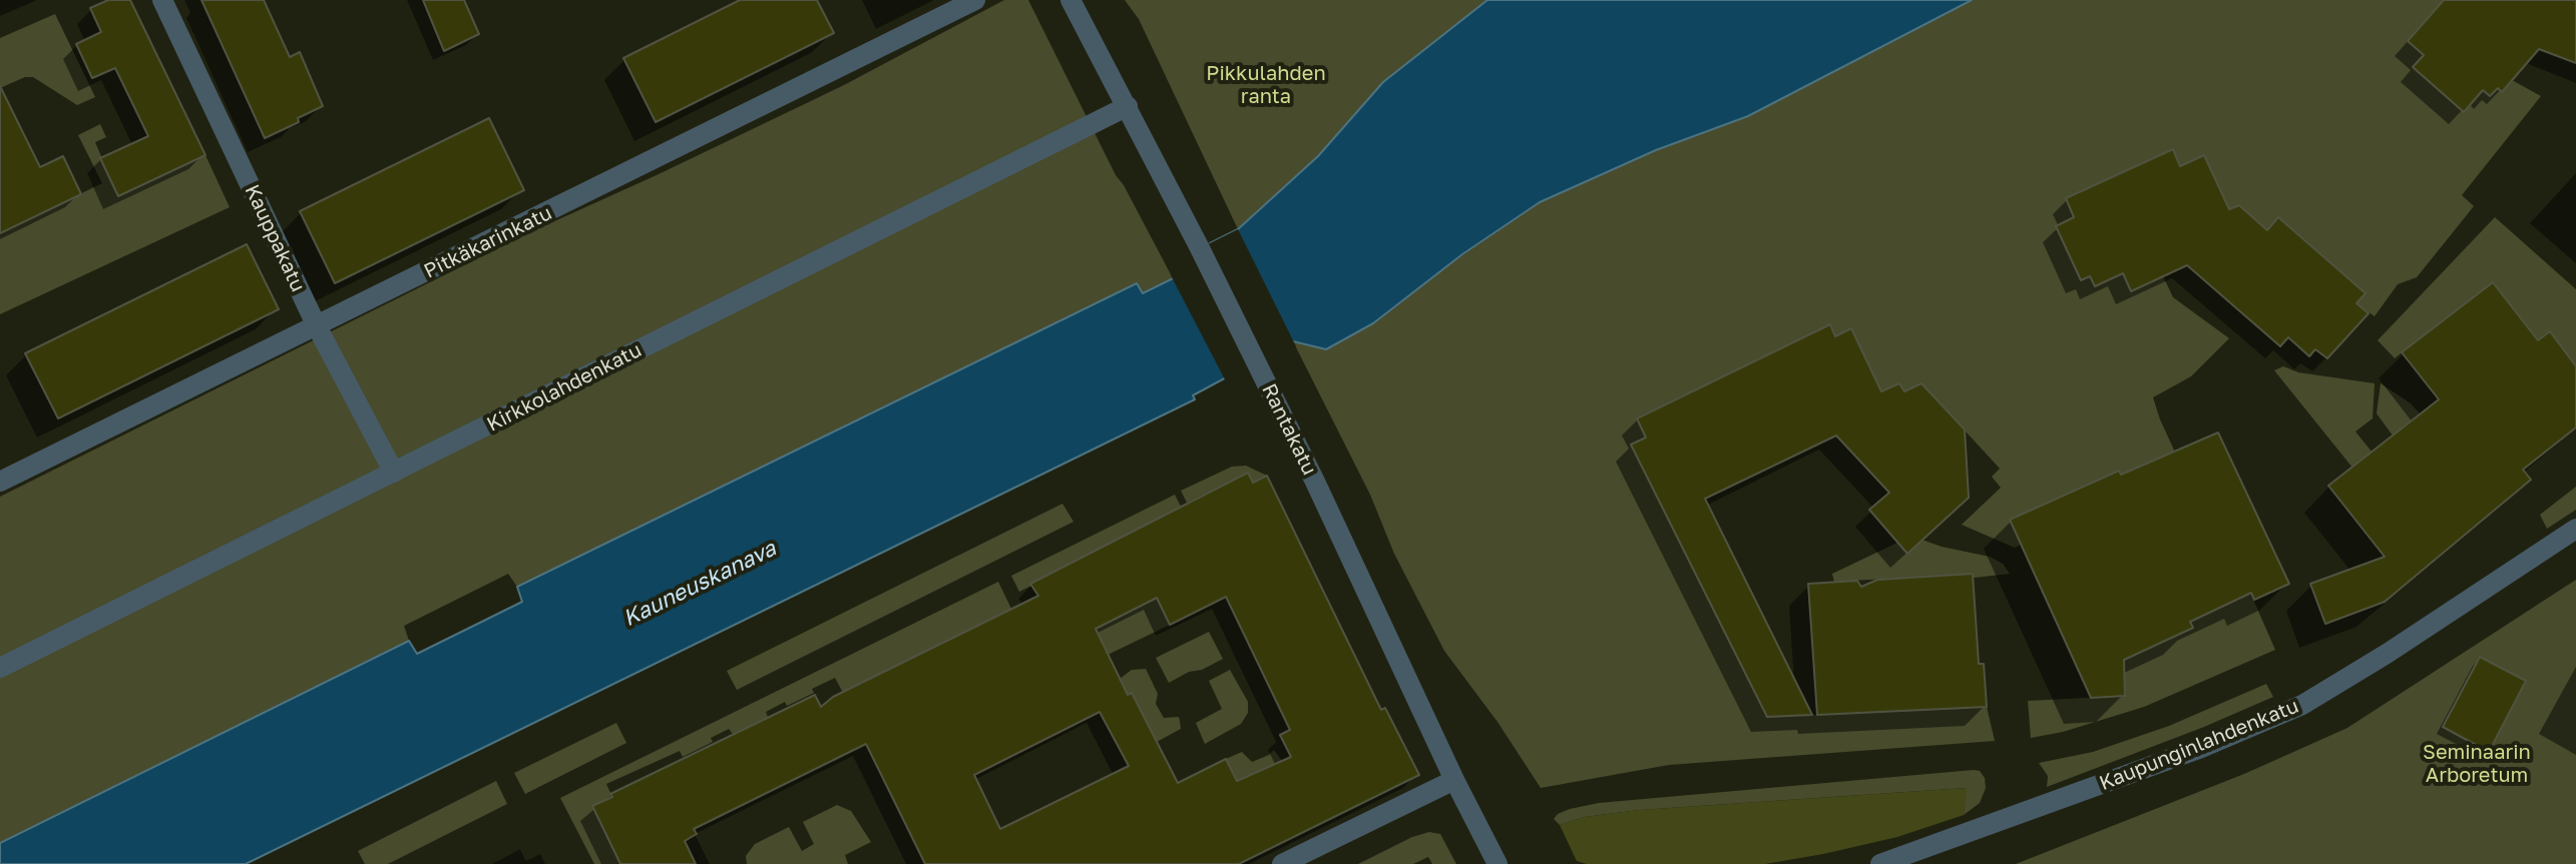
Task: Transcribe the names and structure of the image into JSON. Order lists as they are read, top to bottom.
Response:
{
  "streets": {
    "street": [
      "Kauppakatu",
      "Pitkäkarinkatu",
      "Kirkkolahdenkatu",
      "Rantakatu",
      "Kaupunginlahdenkatu"
    ]
  },
  "crossings": [
    ["Kauppakatu", "Pitkäkarinkatu"],
    ["Kauppakatu", "Kirkkolahdenkatu"],
    ["Kirkkolahdenkatu", "Rantakatu"]
  ],
  "water": ["Kauneuskanava"],
  "parks": ["Pikkulahden ranta", "Seminaarin Arboretum"]
}
